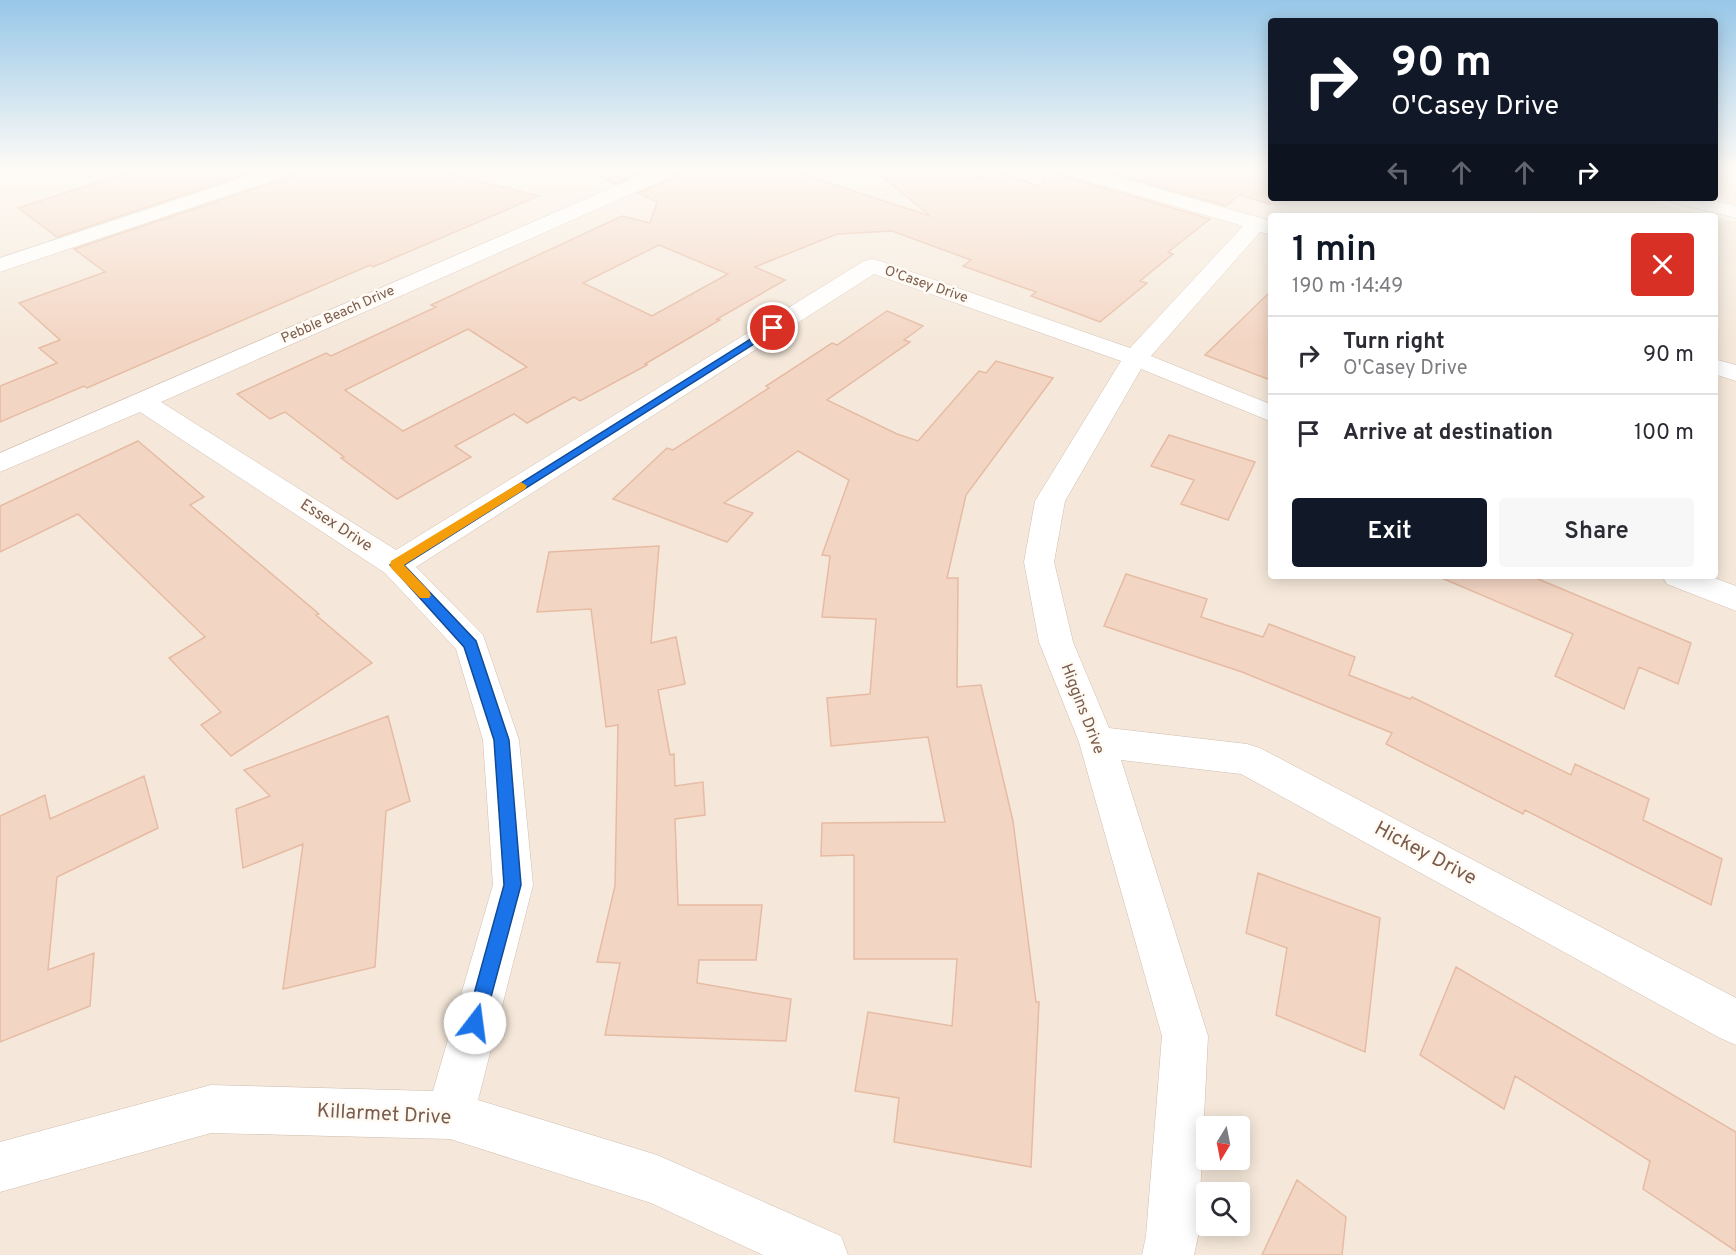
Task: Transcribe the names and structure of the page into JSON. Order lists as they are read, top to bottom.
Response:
{
  "streets": {
    "street": [
      "O'Casey Drive",
      "Pebble Beach Drive",
      "Essex Drive",
      "Higgins Drive",
      "Hickey Drive",
      "Killarmet Drive"
    ]
  },
  "crossings": [
    ["O'Casey Drive", "Essex Drive"],
    ["O'Casey Drive", "Higgins Drive"],
    ["Pebble Beach Drive", "Essex Drive"],
    ["Essex Drive", "Killarmet Drive"],
    ["Higgins Drive", "Hickey Drive"]
  ],
  "north": "bottom",
  "page": {
    "turn": ["90 m", "O'Casey Drive"],
    "heading": ["1 min", "190 m · 14:49"],
    "list": [
      {
        "name": "Turn right",
        "note": "O'Casey Drive",
        "value": "90 m"
      },
      {
        "name": "Arrive at destination",
        "value": "100 m"
      }
    ],
    "buttons": ["Exit", "Share"]
  }
}
